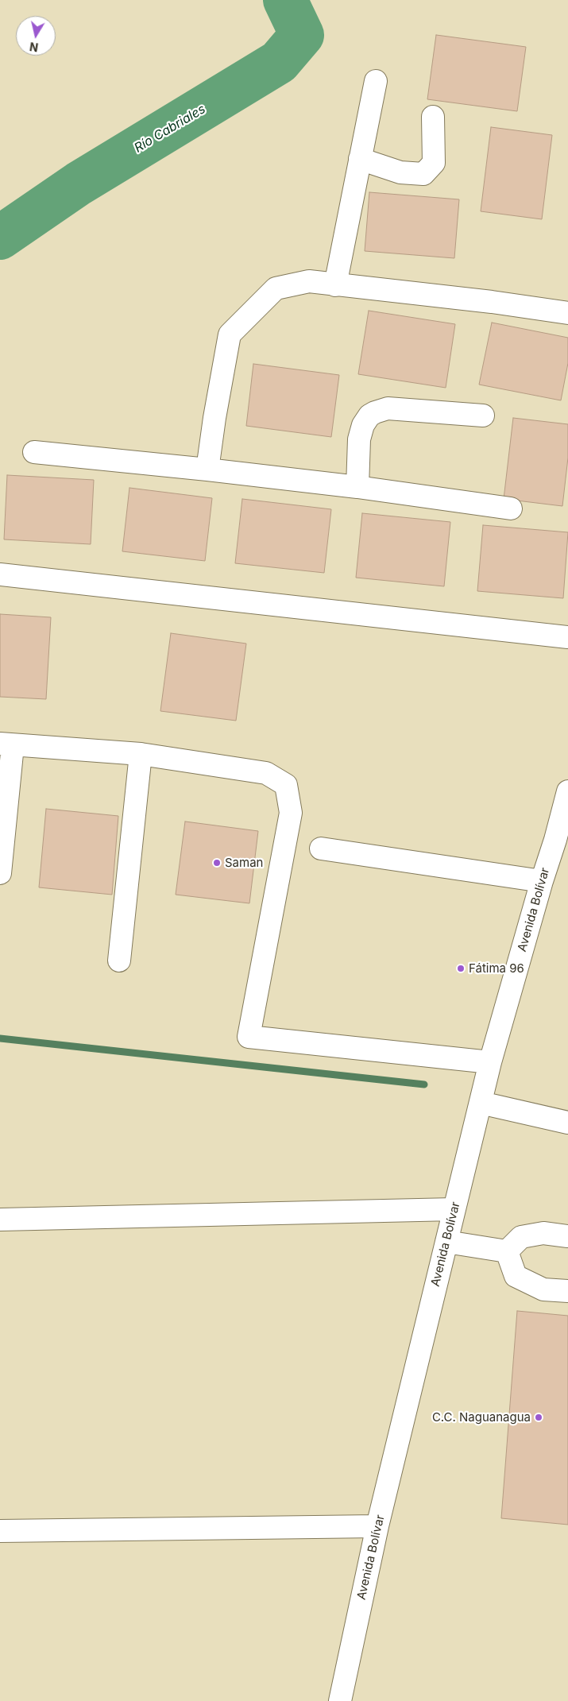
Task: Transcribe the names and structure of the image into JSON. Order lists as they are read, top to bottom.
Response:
{
  "streets": {
    "street": ["Avenida Bolívar"]
  },
  "water": ["Río Cabriales"],
  "places": ["Saman", "Fátima 96", "C.C. Naguanagua"],
  "north": "bottom"
}
